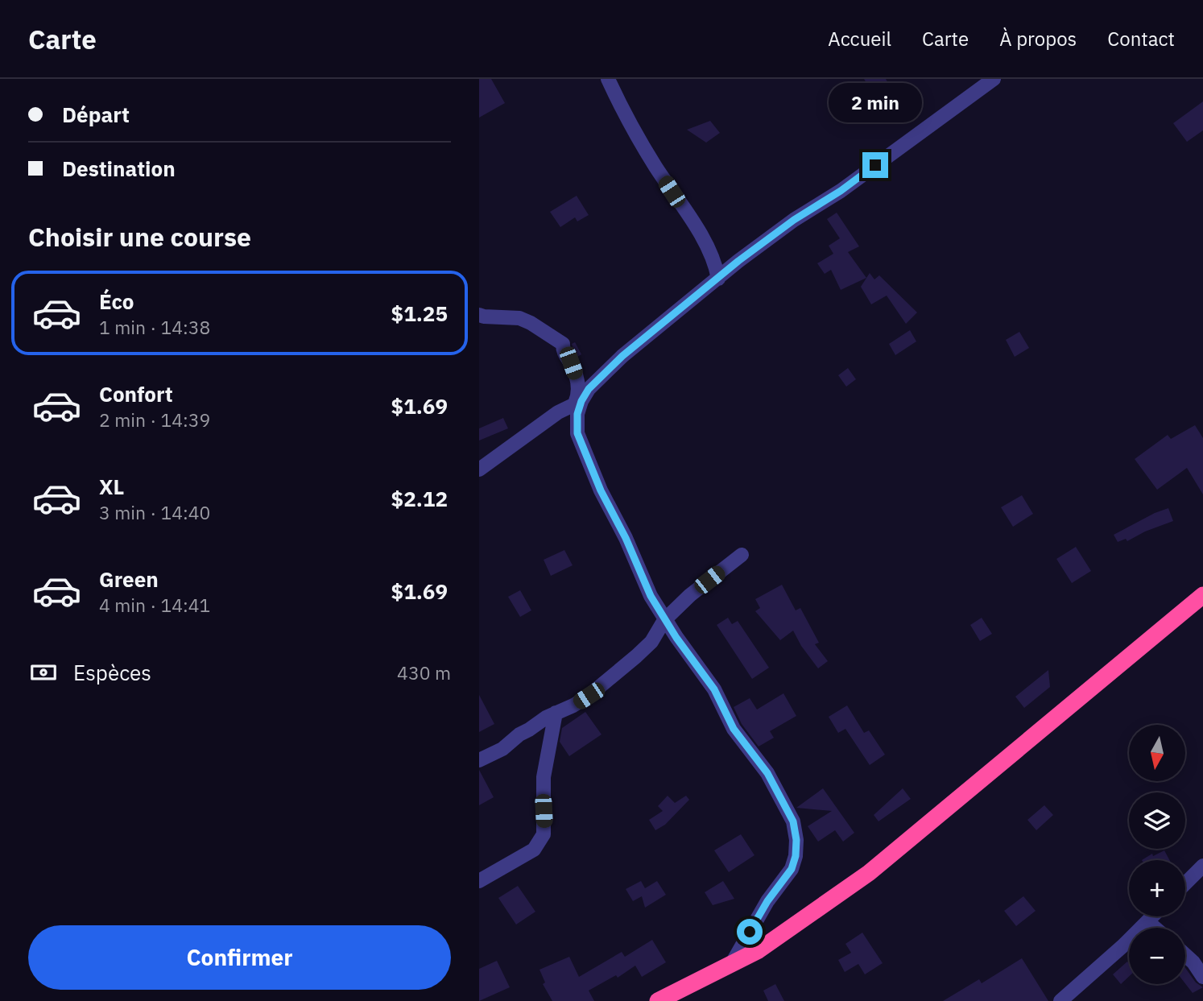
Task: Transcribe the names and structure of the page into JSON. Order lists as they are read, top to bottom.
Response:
{
  "north": "bottom",
  "page": {
    "header": "Carte",
    "nav": [
      "Accueil",
      "Carte",
      "À propos",
      "Contact"
    ],
    "banner": ["Départ", "Destination"],
    "bubble": "2 min",
    "heading": "Choisir une course",
    "list": [
      {
        "name": "Éco",
        "note": "1 min · 14:38",
        "value": "$1.25"
      },
      {
        "name": "Confort",
        "note": "2 min · 14:39",
        "value": "$1.69"
      },
      {
        "name": "XL",
        "note": "3 min · 14:40",
        "value": "$2.12"
      },
      {
        "name": "Green",
        "note": "4 min · 14:41",
        "value": "$1.69"
      }
    ],
    "pay": ["Espèces", "430 m"],
    "map_buttons": ["+", "−"],
    "buttons": "Confirmer"
  }
}
